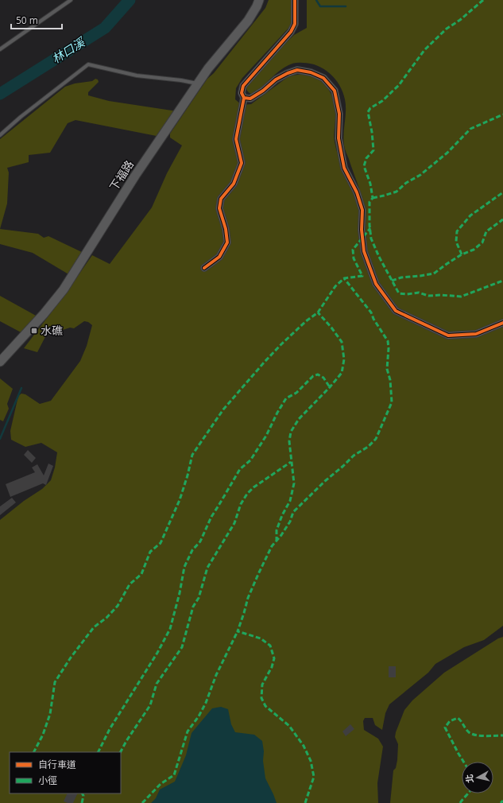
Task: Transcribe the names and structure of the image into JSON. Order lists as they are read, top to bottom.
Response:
{
  "streets": {
    "main road": ["下福路"]
  },
  "water": ["林口溪"],
  "places": {
    "transit": ["水礁"]
  },
  "legend": ["自行車道", "小徑"],
  "scale_bar": "50 m",
  "north": "left"
}
